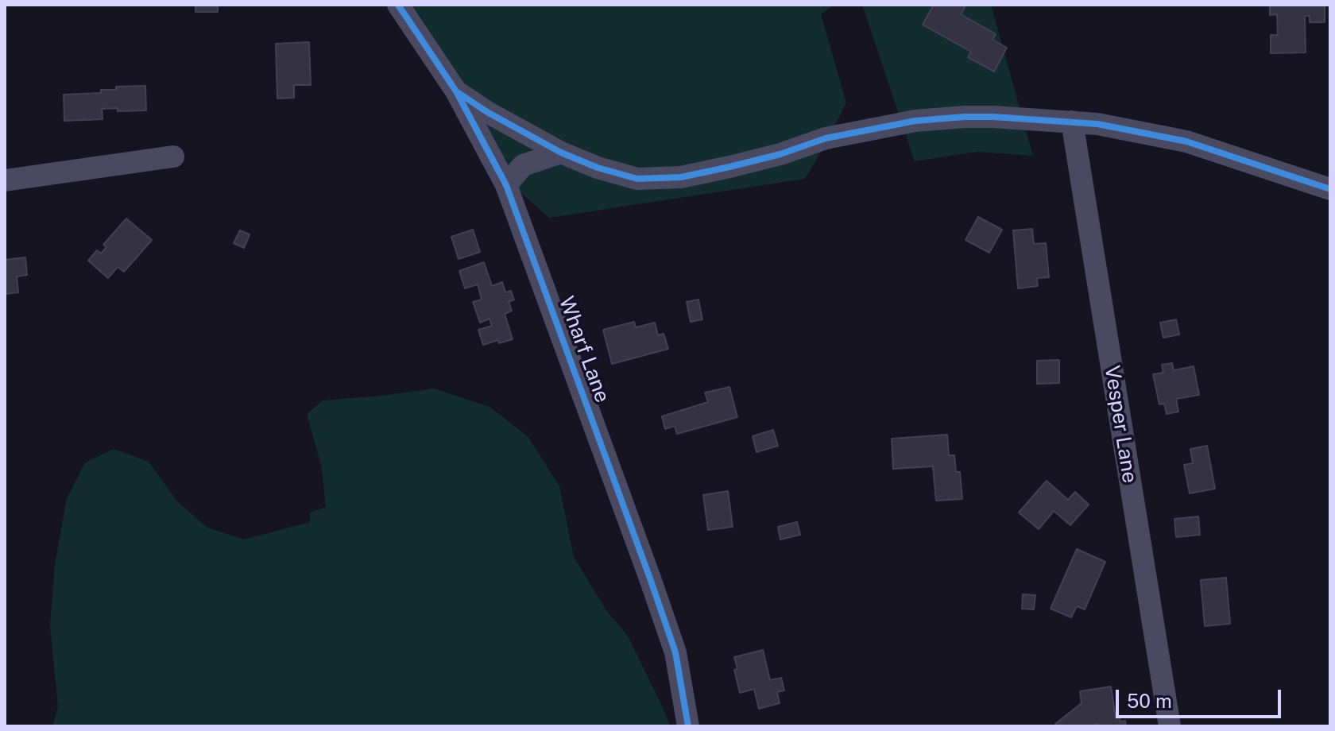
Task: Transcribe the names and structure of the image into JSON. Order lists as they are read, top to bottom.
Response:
{
  "streets": {
    "street": ["Wharf Lane", "Vesper Lane"]
  },
  "scale_bar": "50 m"
}
